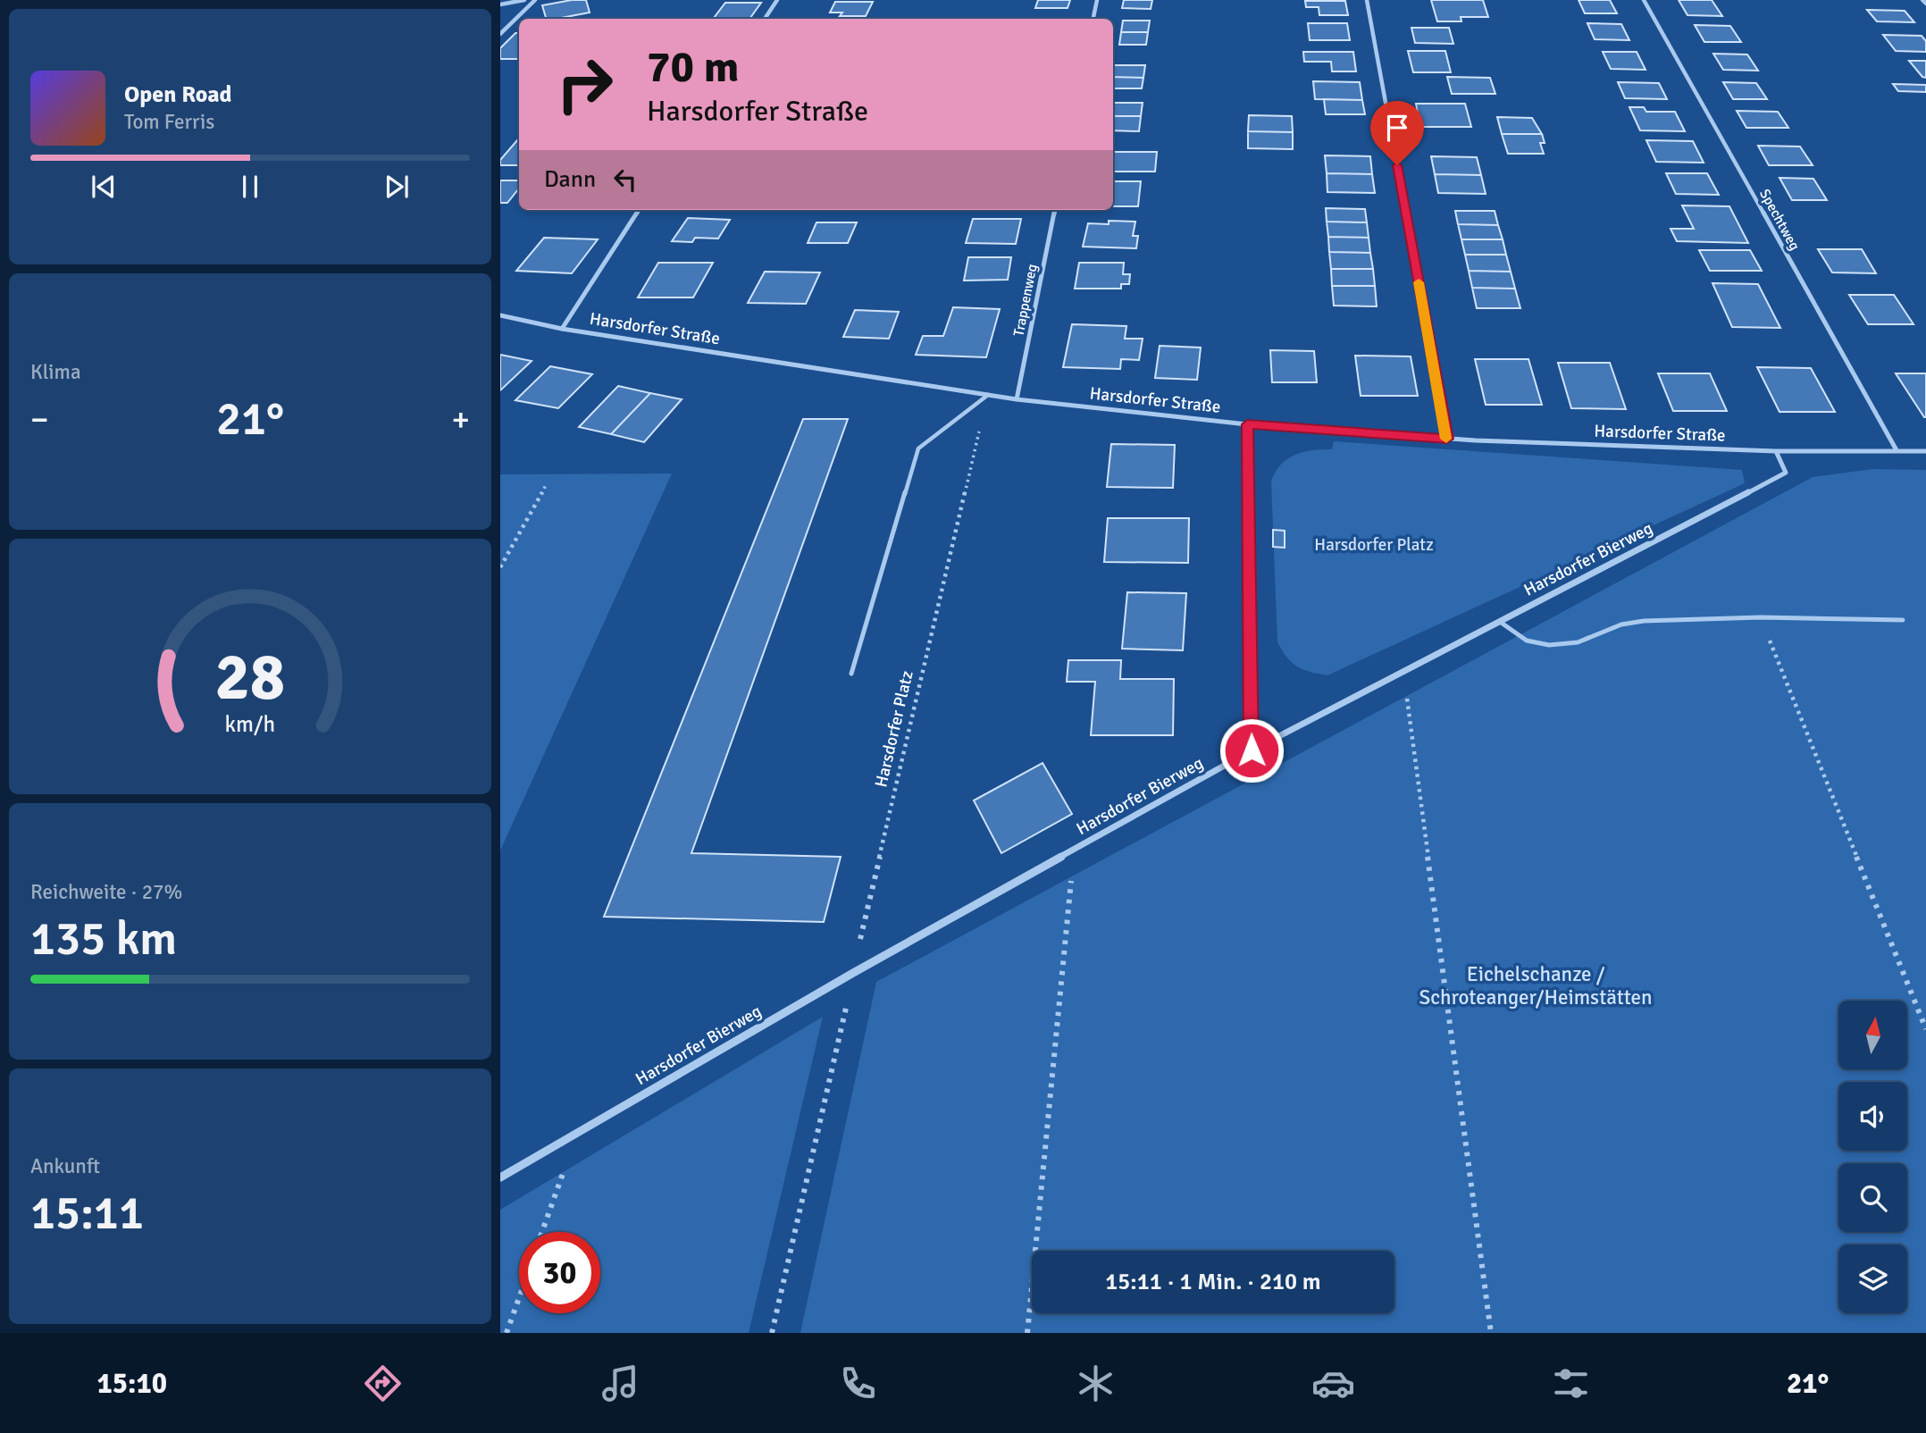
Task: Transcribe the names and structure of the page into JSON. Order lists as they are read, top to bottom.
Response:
{
  "streets": {
    "street": [
      "Spechtweg",
      "Trappenweg",
      "Harsdorfer Straße",
      "Harsdorfer Bierweg"
    ],
    "path": ["Harsdorfer Platz"]
  },
  "crossings": [
    ["Spechtweg", "Harsdorfer Straße"],
    ["Trappenweg", "Harsdorfer Straße"],
    ["Harsdorfer Straße", "Harsdorfer Bierweg"],
    ["Harsdorfer Bierweg", "Harsdorfer Platz"]
  ],
  "parks": ["Harsdorfer Platz", "Eichelschanze / Schroteanger/Heimstätten"],
  "north": "top",
  "page": {
    "turn": ["70 m", "Harsdorfer Straße"],
    "song": ["Open Road", "Tom Ferris"],
    "then": "Dann",
    "tile": [
      "Klima",
      ["Reichweite · 27%", "135 km"],
      ["Ankunft", "15:11"]
    ],
    "heat": ["−", "21°", "+"],
    "limit": "30",
    "trip": "15:11 · 1 Min. · 210 m",
    "tabs": ["15:10", "21°"],
    "gauge": ["28", "km/h"]
  }
}
